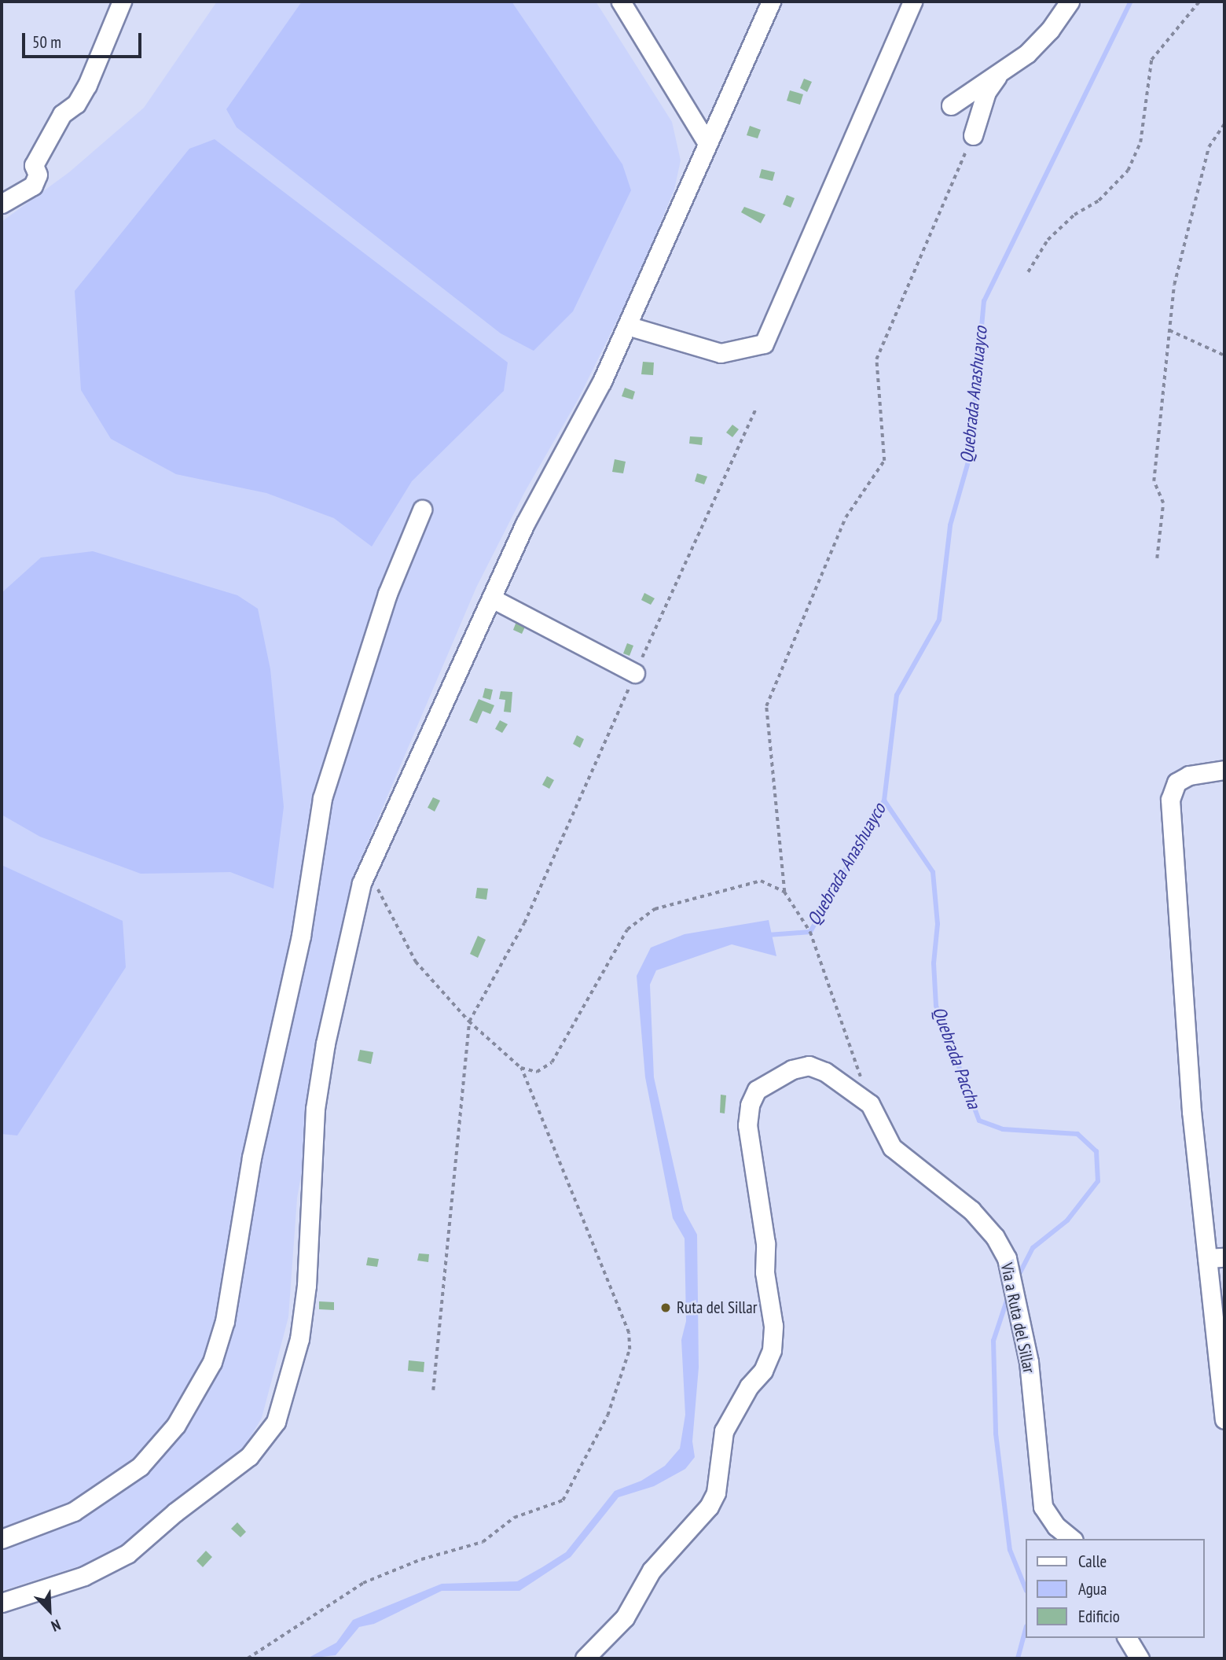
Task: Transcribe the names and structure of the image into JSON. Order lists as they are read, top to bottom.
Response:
{
  "streets": {
    "street": ["Via a Ruta del Sillar"]
  },
  "water": ["Quebrada Anashuayco", "Quebrada Paccha"],
  "places": ["Ruta del Sillar"],
  "legend": ["Calle", "Agua", "Edificio"],
  "scale_bar": "50 m",
  "north": "bottom right"
}
